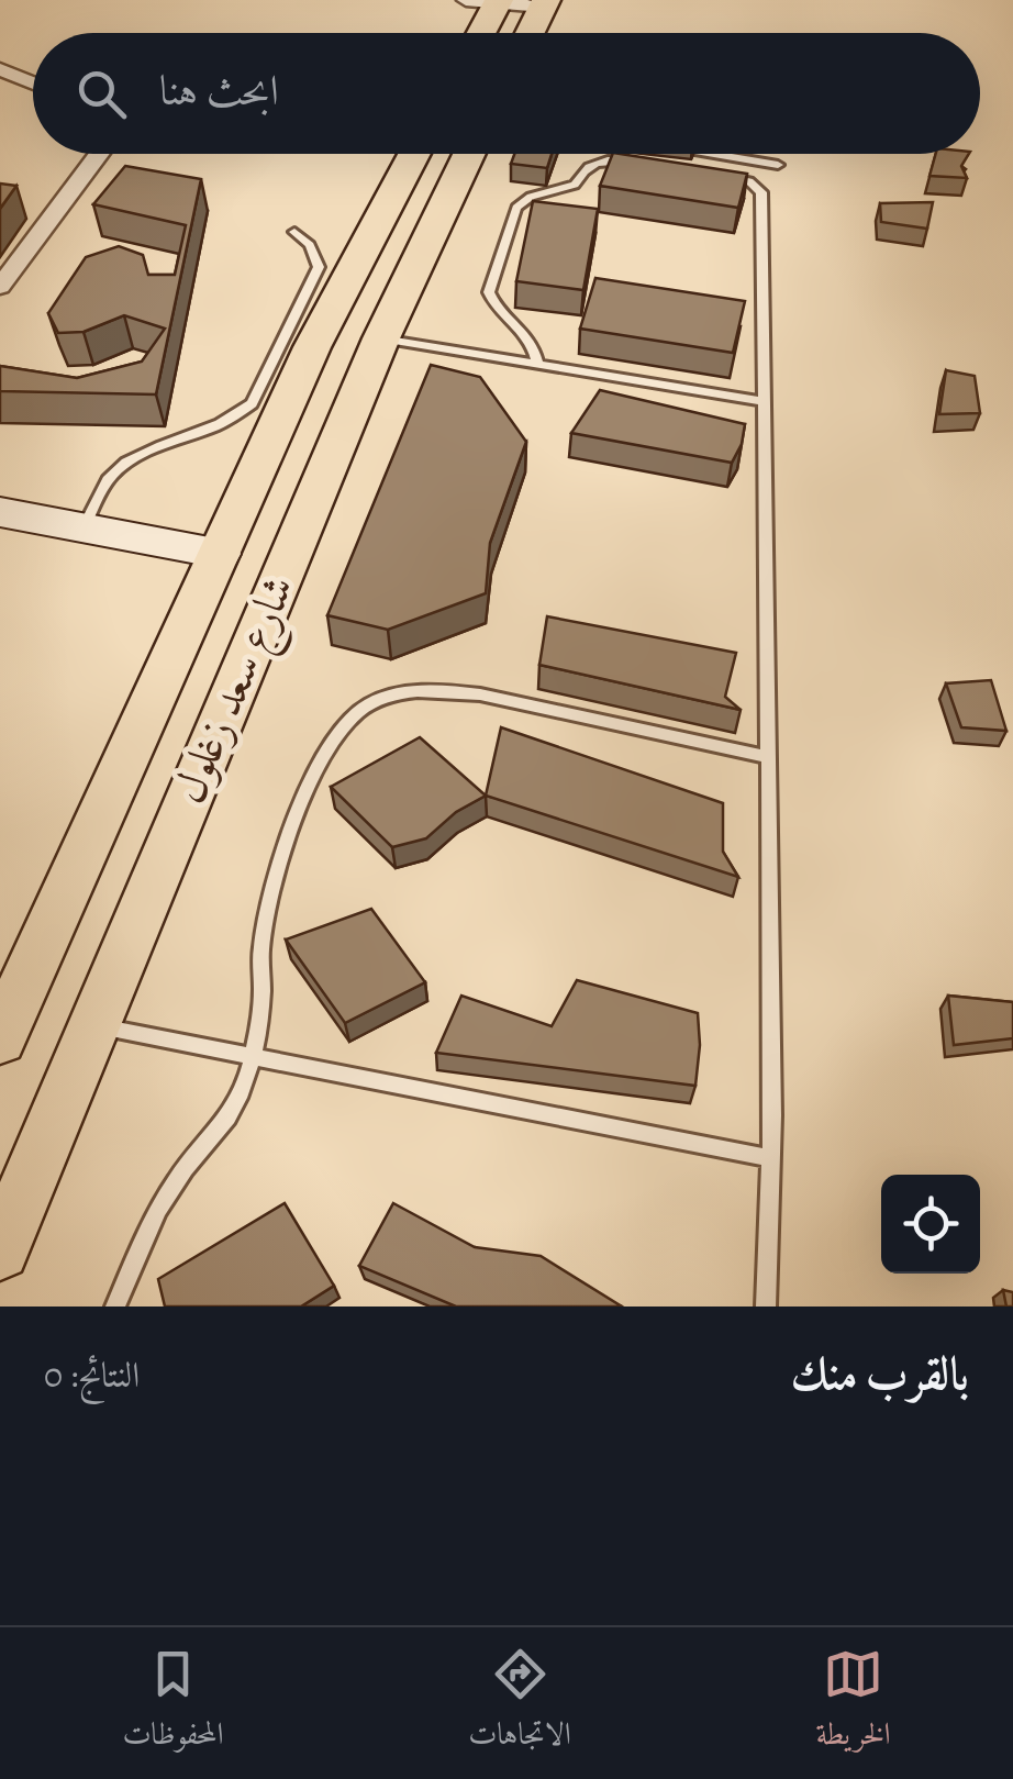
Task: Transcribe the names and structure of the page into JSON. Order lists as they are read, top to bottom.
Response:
{
  "streets": {
    "main road": ["شارع سعد زغلول"]
  },
  "page": {
    "search": "ابحث هنا",
    "heading": ["بالقرب منك", "النتائج: 0"],
    "nav": ["الخريطة", "الاتجاهات", "المحفوظات"]
  }
}
